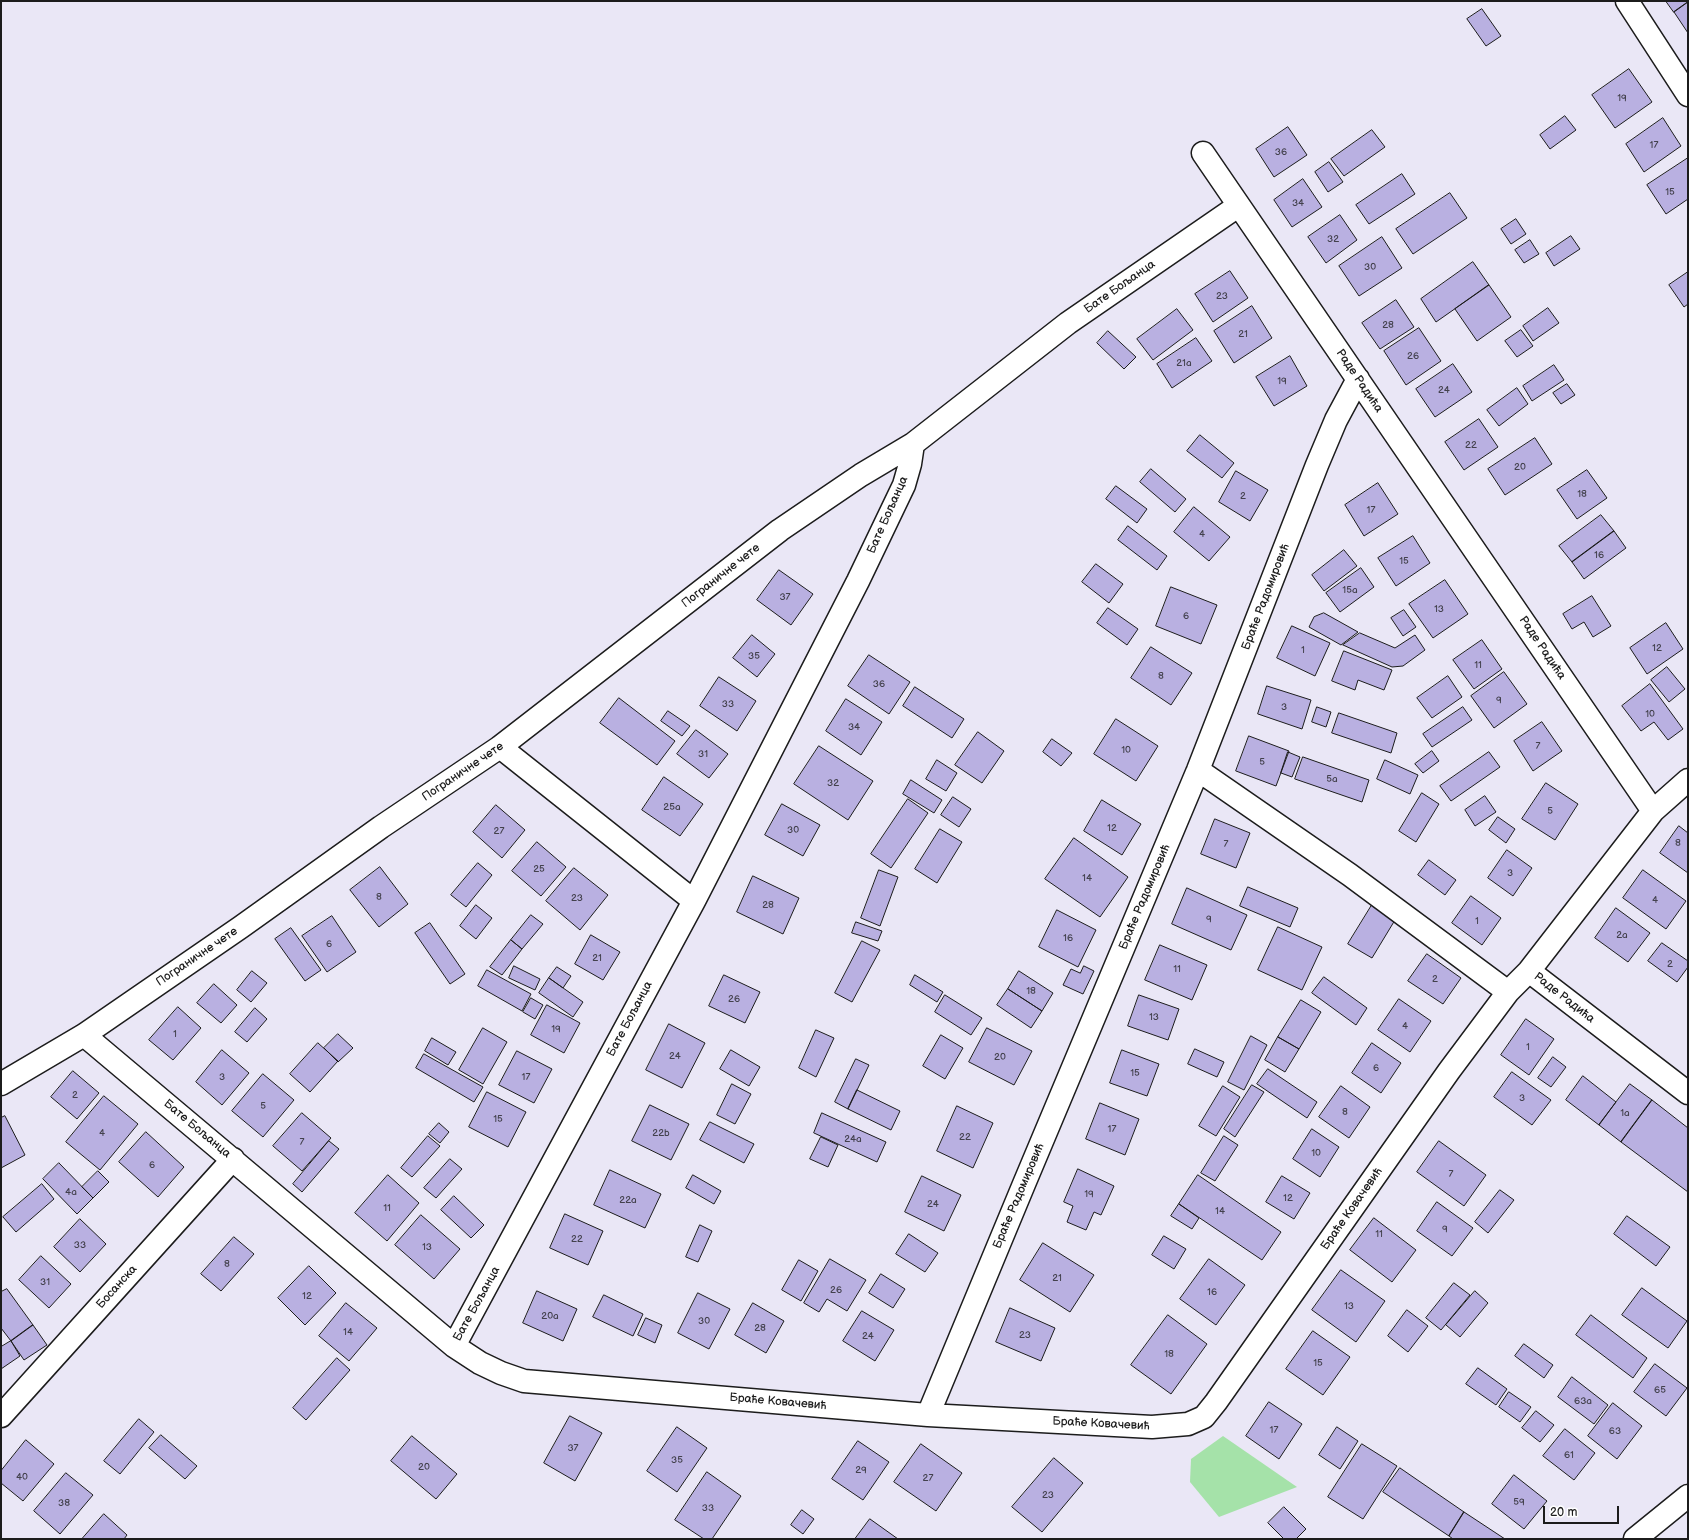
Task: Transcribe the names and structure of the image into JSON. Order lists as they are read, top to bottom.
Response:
{
  "streets": {
    "street": [
      "Бате Бољанца",
      "Раде Радића",
      "Пограничне чете",
      "Браће Радомировић",
      "Браће Ковачевић",
      "Босанска"
    ]
  },
  "crossings": [
    ["Бате Бољанца", "Раде Радића"],
    ["Бате Бољанца", "Пограничне чете"],
    ["Бате Бољанца", "Браће Ковачевић"],
    ["Бате Бољанца", "Босанска"],
    ["Раде Радића", "Браће Радомировић"],
    ["Раде Радића", "Браће Ковачевић"],
    ["Браће Радомировић", "Браће Ковачевић"]
  ],
  "house_numbers": [
    "19",
    "17",
    "36",
    "15",
    "34",
    "32",
    "30",
    "23",
    "28",
    "21",
    "26",
    "21a",
    "19",
    "24",
    "22",
    "20",
    "18",
    "2",
    "17",
    "4",
    "16",
    "15",
    "15a",
    "37",
    "13",
    "6",
    "12",
    "1",
    "35",
    "11",
    "8",
    "36",
    "9",
    "33",
    "3",
    "10",
    "34",
    "7",
    "10",
    "31",
    "5",
    "5a",
    "32",
    "25a",
    "5",
    "12",
    "30",
    "27",
    "8",
    "7",
    "25",
    "3",
    "14",
    "8",
    "23",
    "4",
    "28",
    "9",
    "1",
    "2a",
    "16",
    "6",
    "21",
    "2",
    "11",
    "2",
    "18",
    "26",
    "13",
    "4",
    "19",
    "1",
    "1",
    "24",
    "20",
    "6",
    "15",
    "3",
    "17",
    "2",
    "3",
    "5",
    "8",
    "1a",
    "15",
    "17",
    "4",
    "22b",
    "22",
    "24a",
    "7",
    "10",
    "6",
    "7",
    "4a",
    "19",
    "12",
    "22a",
    "24",
    "11",
    "14",
    "9",
    "11",
    "22",
    "33",
    "13",
    "8",
    "21",
    "31",
    "26",
    "16",
    "12",
    "13",
    "20a",
    "30",
    "28",
    "14",
    "23",
    "24",
    "18",
    "15",
    "65",
    "63a",
    "17",
    "63",
    "37",
    "61",
    "35",
    "20",
    "29",
    "40",
    "27",
    "23",
    "59",
    "38",
    "33"
  ],
  "scale_bar": "20 m"
}
